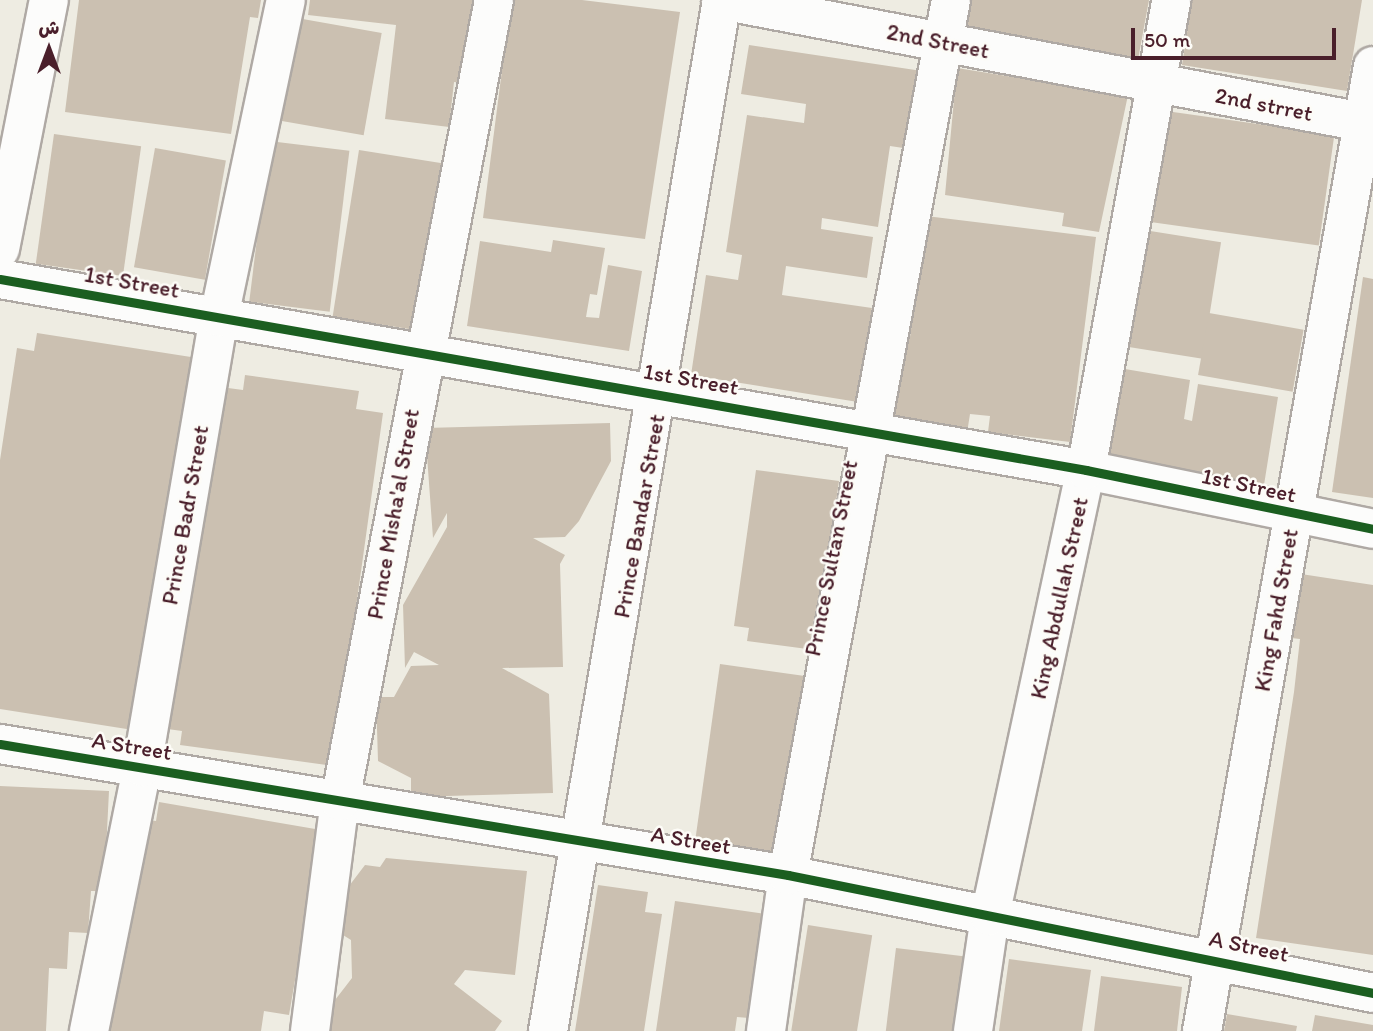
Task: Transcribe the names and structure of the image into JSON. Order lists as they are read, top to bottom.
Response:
{
  "streets": {
    "street": [
      "2nd Street",
      "2nd strret",
      "1st Street",
      "Prince Misha'al Street",
      "Prince Badr Street",
      "Prince Bandar Street",
      "Prince Sultan Street",
      "King Abdullah Street",
      "King Fahd Street",
      "A Street"
    ]
  },
  "crossings": [
    ["2nd Street", "2nd strret"],
    ["2nd Street", "Prince Bandar Street"],
    ["2nd Street", "Prince Sultan Street"],
    ["2nd Street", "King Abdullah Street"],
    ["2nd strret", "King Abdullah Street"],
    ["2nd strret", "King Fahd Street"],
    ["1st Street", "Prince Misha'al Street"],
    ["1st Street", "Prince Badr Street"],
    ["1st Street", "Prince Bandar Street"],
    ["1st Street", "Prince Sultan Street"],
    ["1st Street", "King Abdullah Street"],
    ["1st Street", "King Fahd Street"],
    ["Prince Misha'al Street", "A Street"],
    ["Prince Badr Street", "A Street"],
    ["Prince Bandar Street", "A Street"],
    ["Prince Sultan Street", "A Street"],
    ["King Abdullah Street", "A Street"],
    ["King Fahd Street", "A Street"]
  ],
  "scale_bar": "50 m",
  "north": "top"
}
